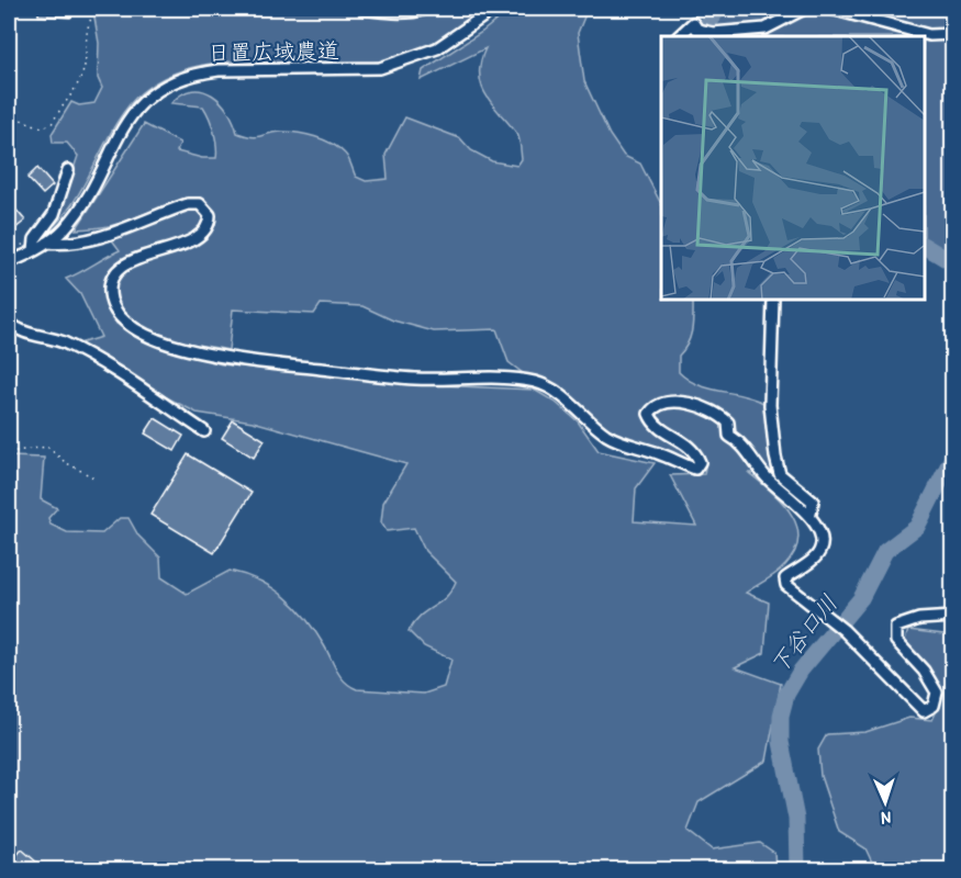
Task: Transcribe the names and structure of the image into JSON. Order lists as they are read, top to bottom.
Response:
{
  "streets": {
    "street": ["日置広域農道"]
  },
  "water": ["下谷口川"],
  "north": "bottom"
}
